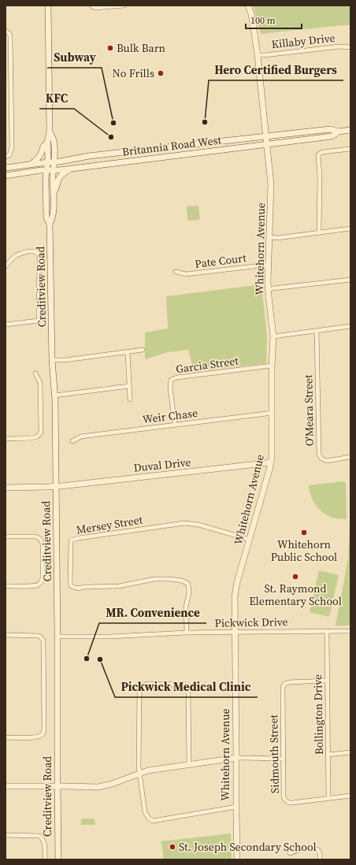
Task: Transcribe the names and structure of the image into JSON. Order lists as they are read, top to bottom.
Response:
{
  "streets": {
    "main road": [
      "Britannia Road West",
      "Whitehorn Avenue",
      "Creditview Road",
      "Duval Drive"
    ],
    "street": [
      "Killaby Drive",
      "Pate Court",
      "Garcia Street",
      "O'Meara Street",
      "Weir Chase",
      "Mersey Street",
      "Pickwick Drive",
      "Bollington Drive",
      "Sidmouth Street"
    ]
  },
  "crossings": [
    ["Killaby Drive", "Whitehorn Avenue"],
    ["Britannia Road West", "Whitehorn Avenue"],
    ["Britannia Road West", "Creditview Road"],
    ["Whitehorn Avenue", "Pate Court"],
    ["Whitehorn Avenue", "Garcia Street"],
    ["Whitehorn Avenue", "Weir Chase"],
    ["Whitehorn Avenue", "Duval Drive"],
    ["Whitehorn Avenue", "Mersey Street"],
    ["Whitehorn Avenue", "Pickwick Drive"],
    ["Creditview Road", "Duval Drive"],
    ["Creditview Road", "Pickwick Drive"],
    ["Garcia Street", "Weir Chase"],
    ["Mersey Street", "Pickwick Drive"],
    ["Pickwick Drive", "Bollington Drive"],
    ["Bollington Drive", "Sidmouth Street"]
  ],
  "places": [
    "Bulk Barn",
    "No Frills",
    "Hero Certified Burgers",
    "Subway",
    "KFC",
    "Whitehorn Public School",
    "St. Raymond Elementary School",
    "MR. Convenience",
    "Pickwick Medical Clinic",
    "St. Joseph Secondary School"
  ],
  "scale_bar": "100 m"
}
